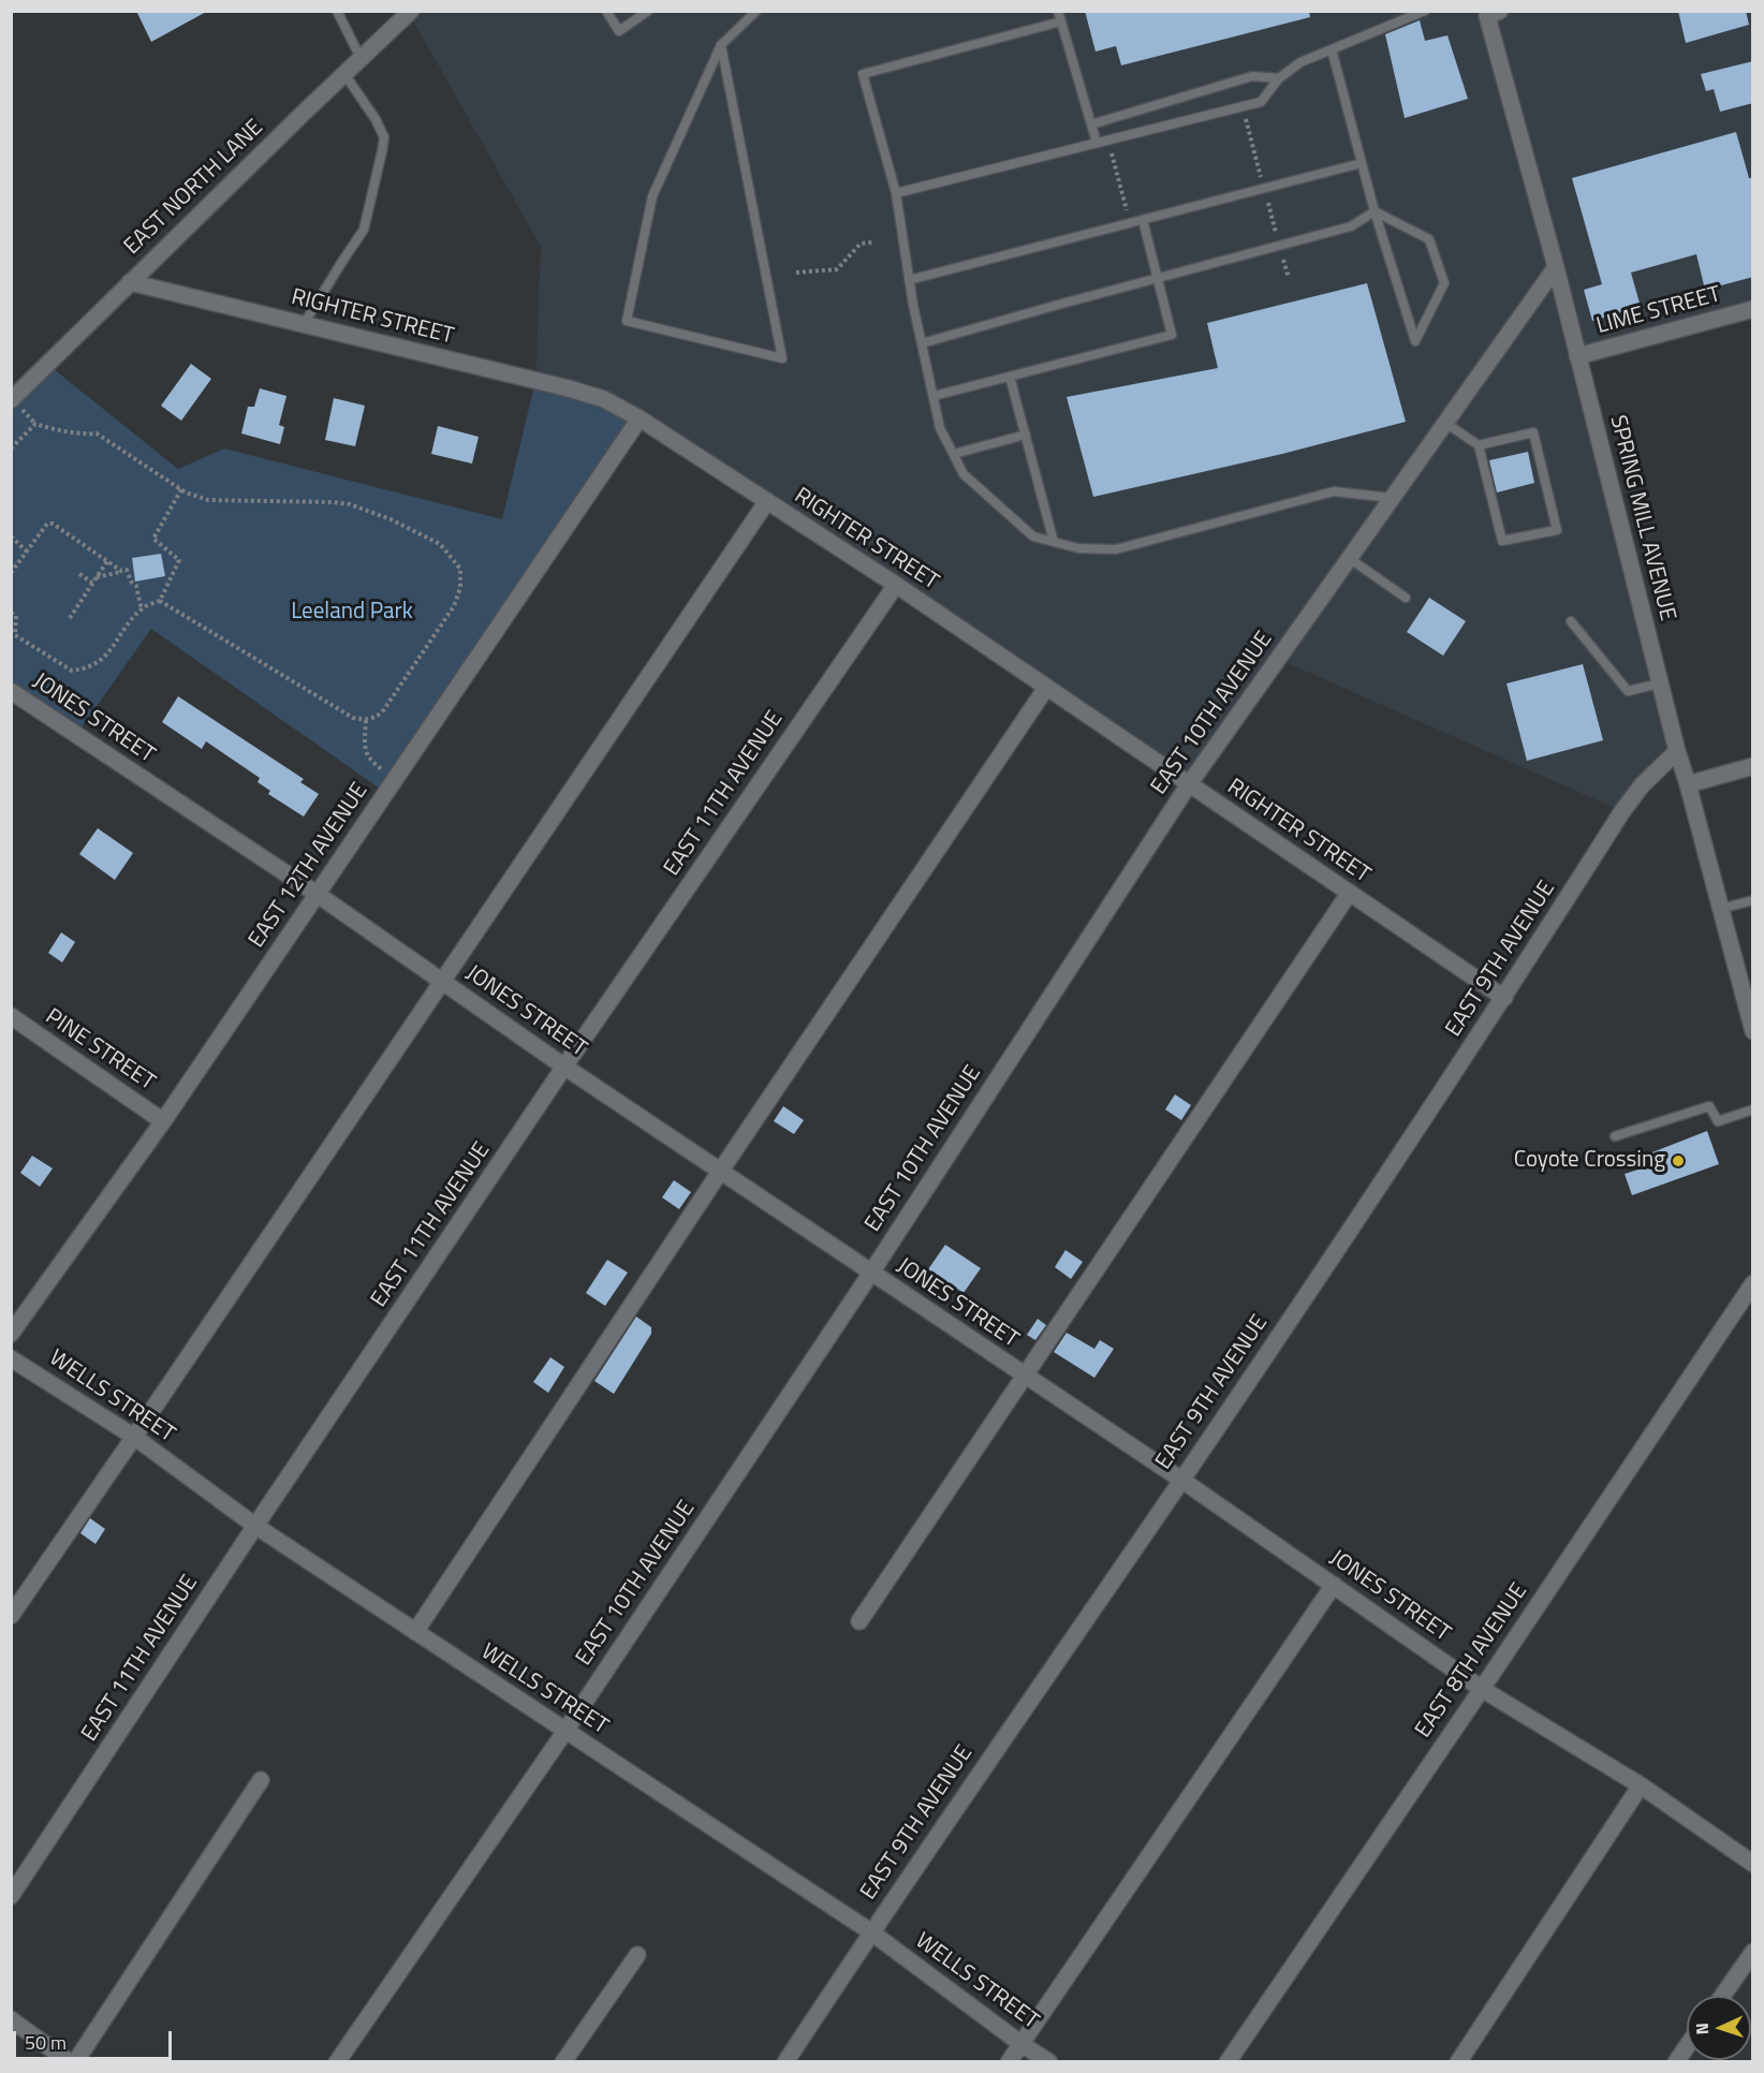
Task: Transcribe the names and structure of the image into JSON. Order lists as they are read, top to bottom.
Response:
{
  "streets": {
    "street": [
      "EAST NORTH LANE",
      "LIME STREET",
      "RIGHTER STREET",
      "SPRING MILL AVENUE",
      "EAST 10TH AVENUE",
      "JONES STREET",
      "EAST 11TH AVENUE",
      "EAST 12TH AVENUE",
      "EAST 9TH AVENUE",
      "PINE STREET",
      "WELLS STREET",
      "EAST 8TH AVENUE"
    ]
  },
  "crossings": [
    ["EAST NORTH LANE", "RIGHTER STREET"],
    ["LIME STREET", "SPRING MILL AVENUE"],
    ["RIGHTER STREET", "EAST 10TH AVENUE"],
    ["RIGHTER STREET", "EAST 11TH AVENUE"],
    ["RIGHTER STREET", "EAST 12TH AVENUE"],
    ["RIGHTER STREET", "EAST 9TH AVENUE"],
    ["SPRING MILL AVENUE", "EAST 10TH AVENUE"],
    ["SPRING MILL AVENUE", "EAST 9TH AVENUE"],
    ["EAST 10TH AVENUE", "JONES STREET"],
    ["EAST 10TH AVENUE", "WELLS STREET"],
    ["JONES STREET", "EAST 11TH AVENUE"],
    ["JONES STREET", "EAST 12TH AVENUE"],
    ["JONES STREET", "EAST 9TH AVENUE"],
    ["JONES STREET", "EAST 8TH AVENUE"],
    ["EAST 11TH AVENUE", "WELLS STREET"],
    ["EAST 12TH AVENUE", "PINE STREET"],
    ["EAST 9TH AVENUE", "WELLS STREET"]
  ],
  "parks": ["Leeland Park"],
  "places": ["Coyote Crossing"],
  "scale_bar": "50 m",
  "north": "left"
}
